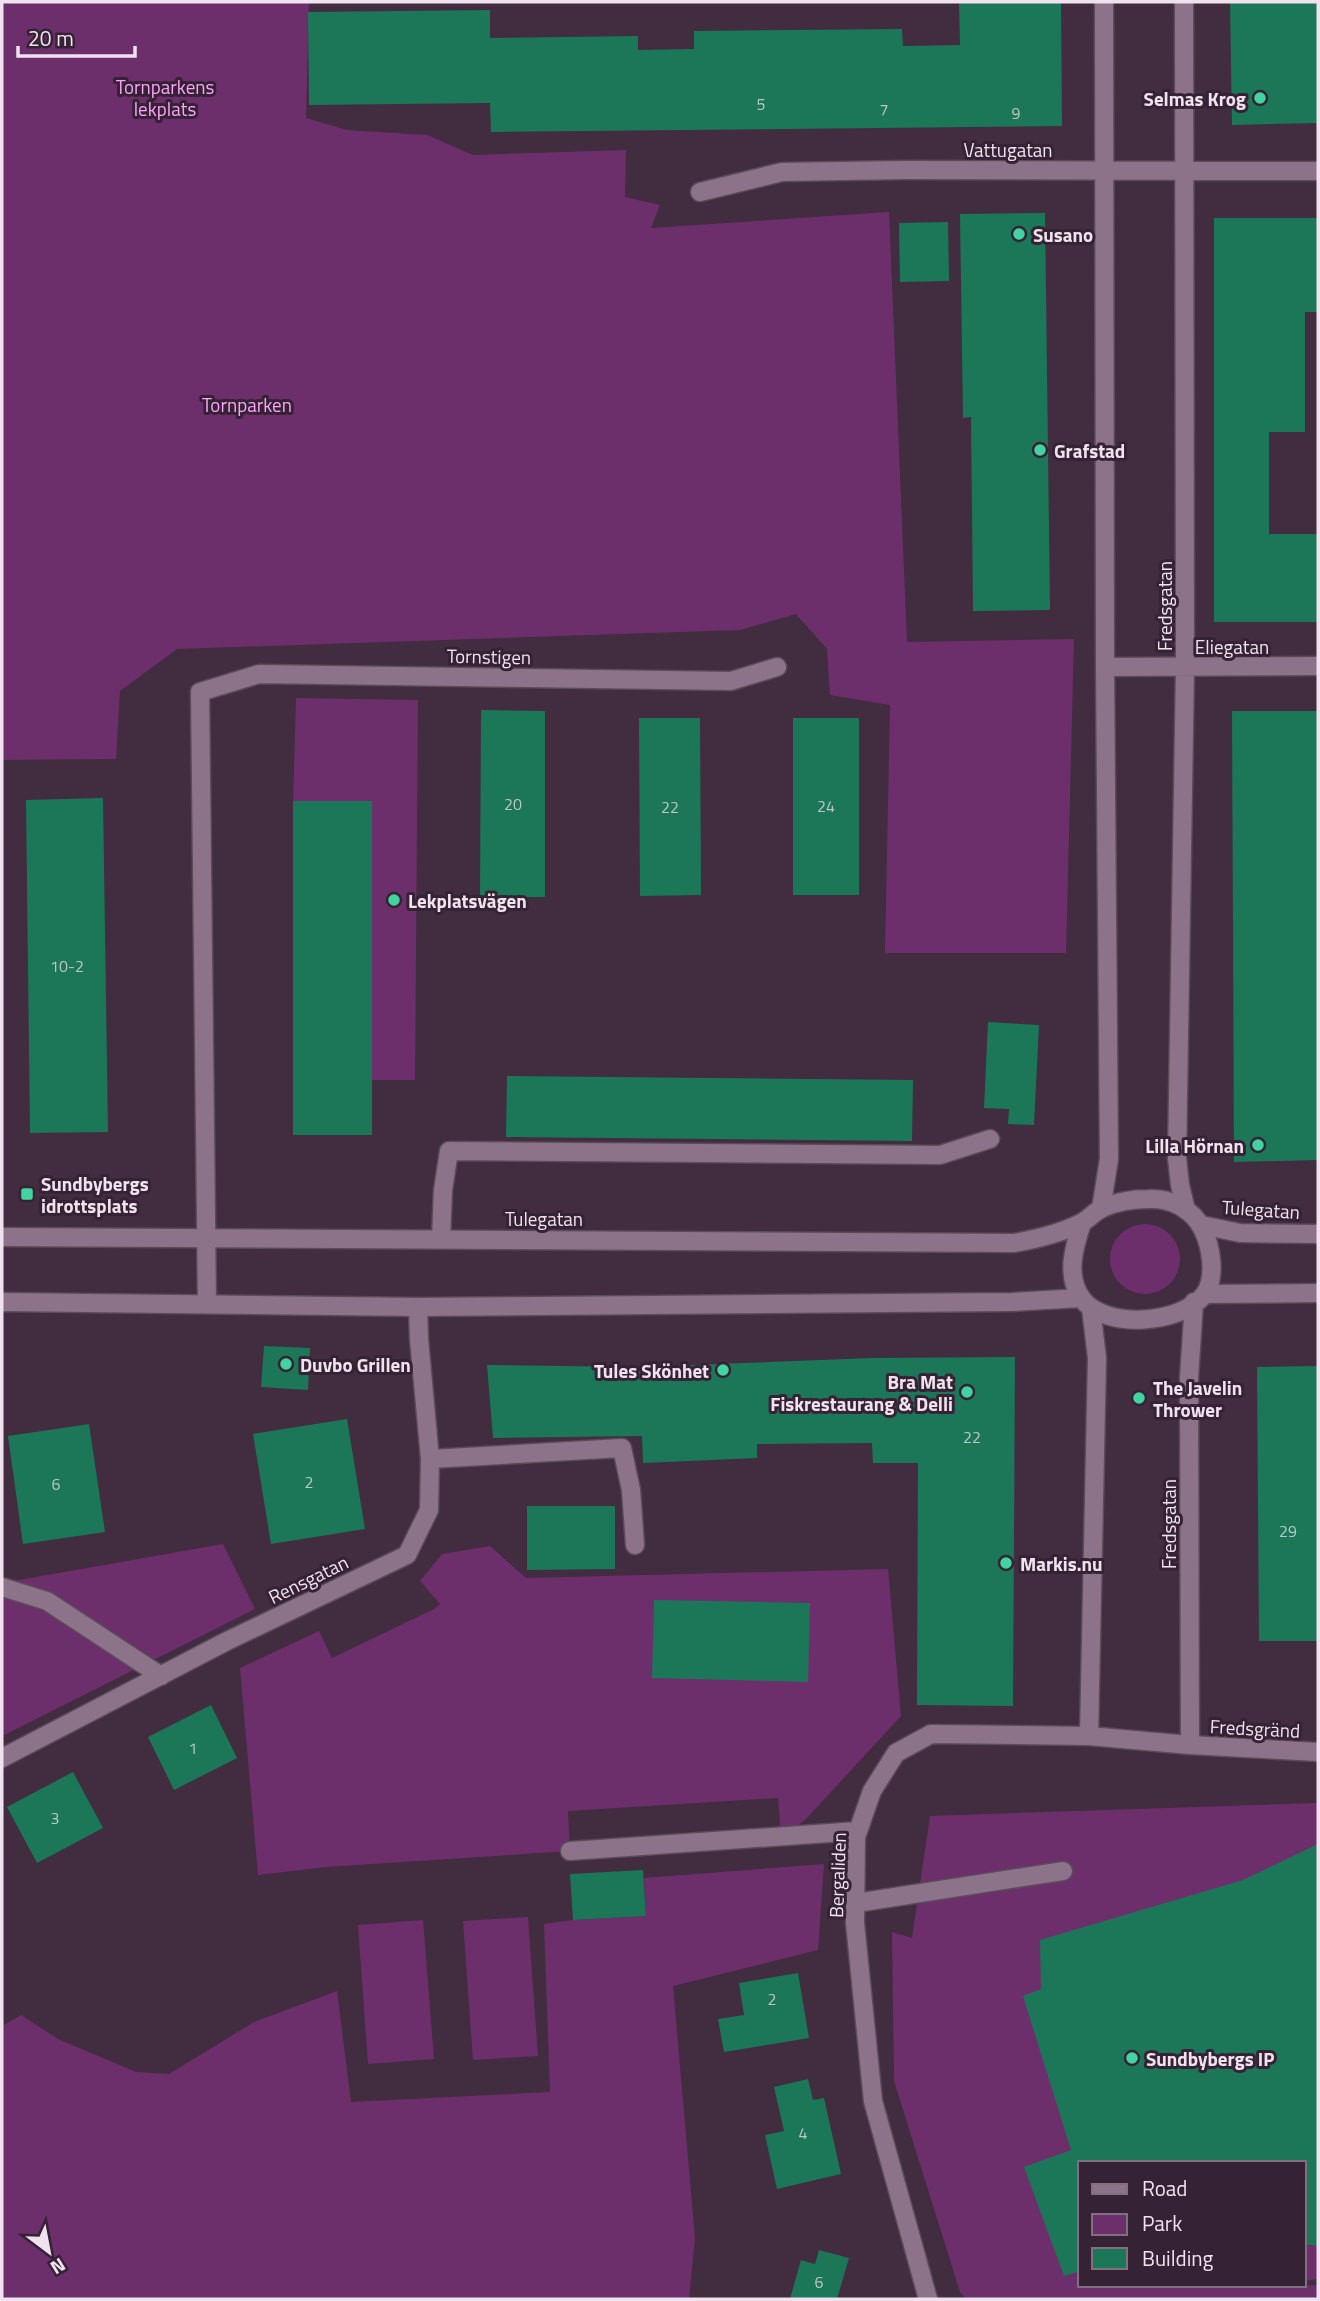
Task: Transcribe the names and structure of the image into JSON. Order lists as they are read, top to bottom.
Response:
{
  "streets": {
    "street": [
      "Vattugatan",
      "Fredsgatan",
      "Eliegatan",
      "Tornstigen",
      "Tulegatan",
      "Rensgatan",
      "Fredsgränd",
      "Bergaliden"
    ]
  },
  "crossings": [
    ["Vattugatan", "Fredsgatan"],
    ["Fredsgatan", "Eliegatan"],
    ["Fredsgatan", "Tulegatan"],
    ["Fredsgatan", "Fredsgränd"],
    ["Fredsgatan", "Bergaliden"],
    ["Tornstigen", "Tulegatan"],
    ["Fredsgränd", "Bergaliden"]
  ],
  "parks": ["Tornparkens lekplats", "Tornparken"],
  "places": {
    "other": [
      "Selmas Krog",
      "Susano",
      "Grafstad",
      "Lekplatsvägen",
      "Lilla Hörnan",
      "Duvbo Grillen",
      "Tules Skönhet",
      "Bra Mat Fiskrestaurang & Delli",
      "The Javelin Thrower",
      "Markis.nu",
      "Sundbybergs IP"
    ],
    "transit": ["Sundbybergs idrottsplats"]
  },
  "house_numbers": [
    "5",
    "7",
    "9",
    "20",
    "24",
    "22",
    "10-2",
    "22",
    "2",
    "6",
    "29",
    "1",
    "3",
    "2",
    "4",
    "6"
  ],
  "legend": ["Road", "Park", "Building"],
  "scale_bar": "20 m",
  "north": "bottom right"
}
